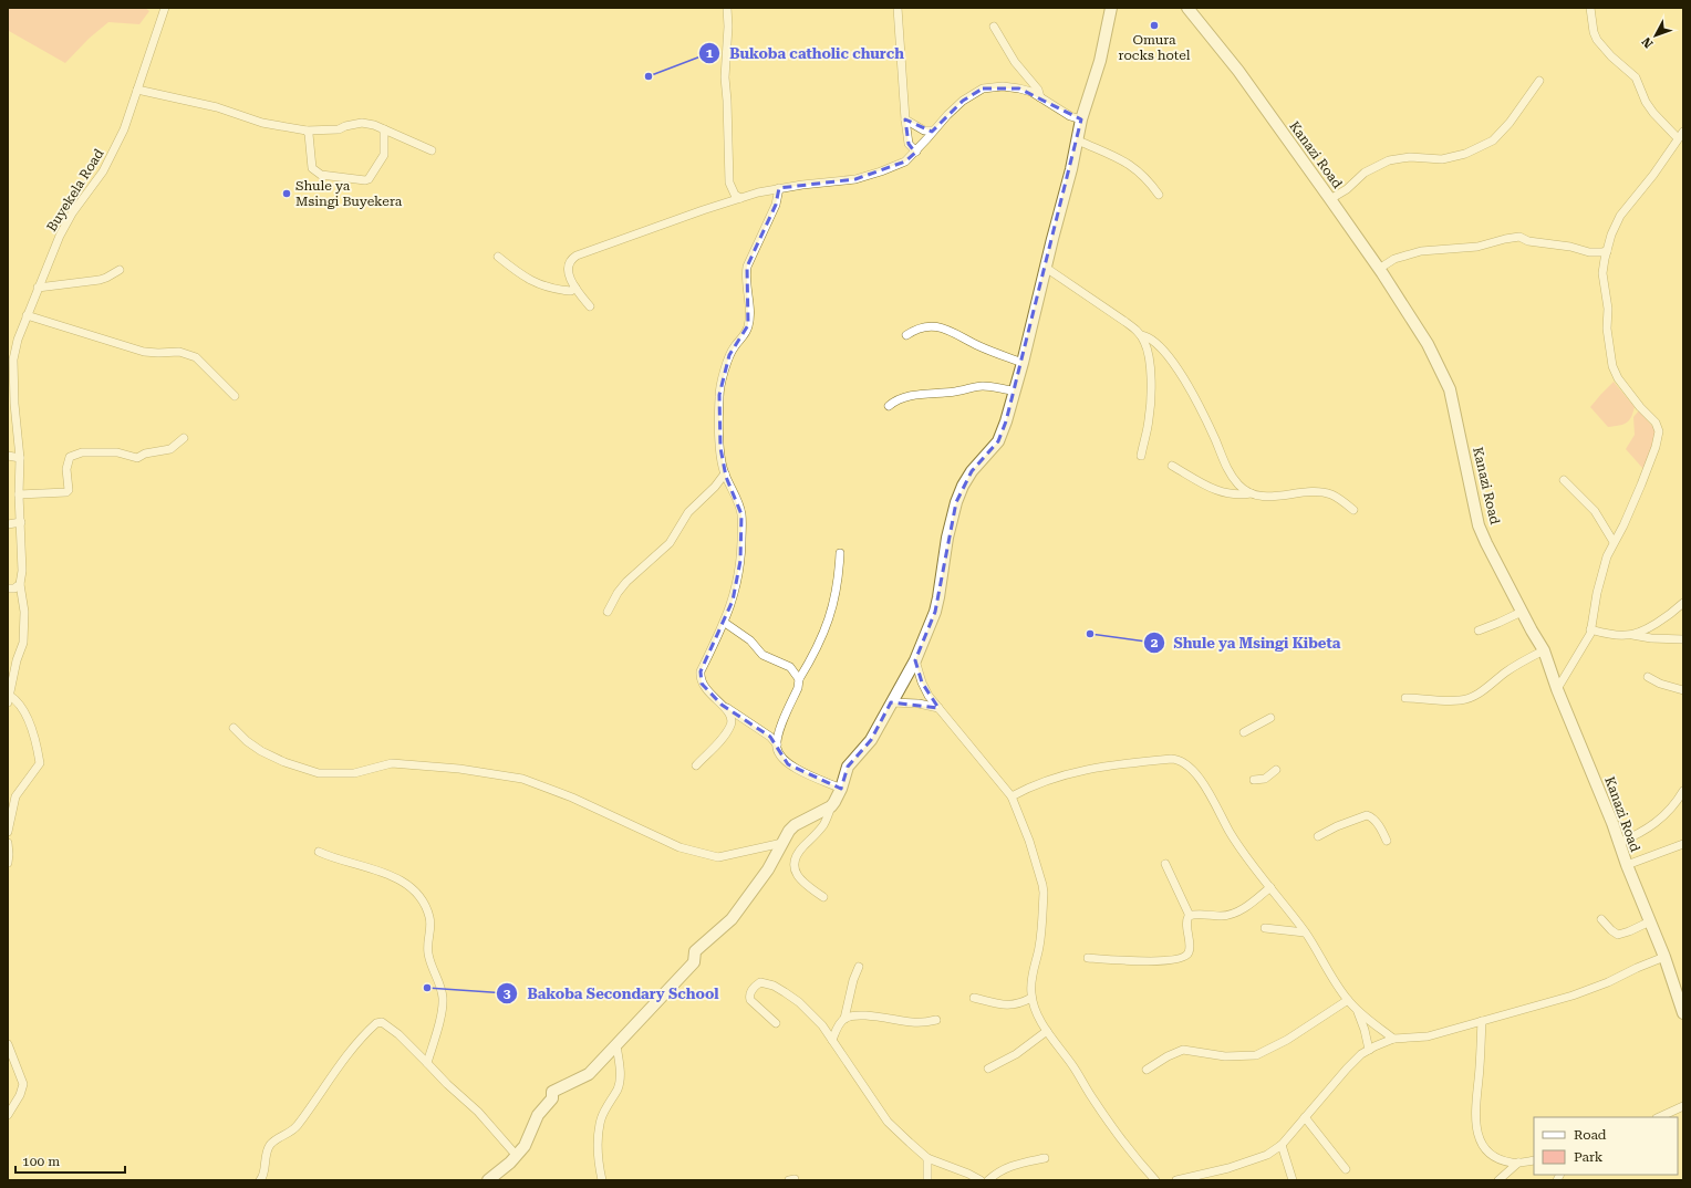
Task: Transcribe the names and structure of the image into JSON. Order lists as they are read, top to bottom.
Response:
{
  "streets": {
    "street": ["Kanazi Road", "Buyekela Road"]
  },
  "places": [
    "Omura rocks hotel",
    "Bukoba catholic church",
    "Shule ya Msingi Buyekera",
    "Shule ya Msingi Kibeta",
    "Bakoba Secondary School"
  ],
  "legend": ["Road", "Park"],
  "scale_bar": "100 m",
  "north": "bottom left"
}
